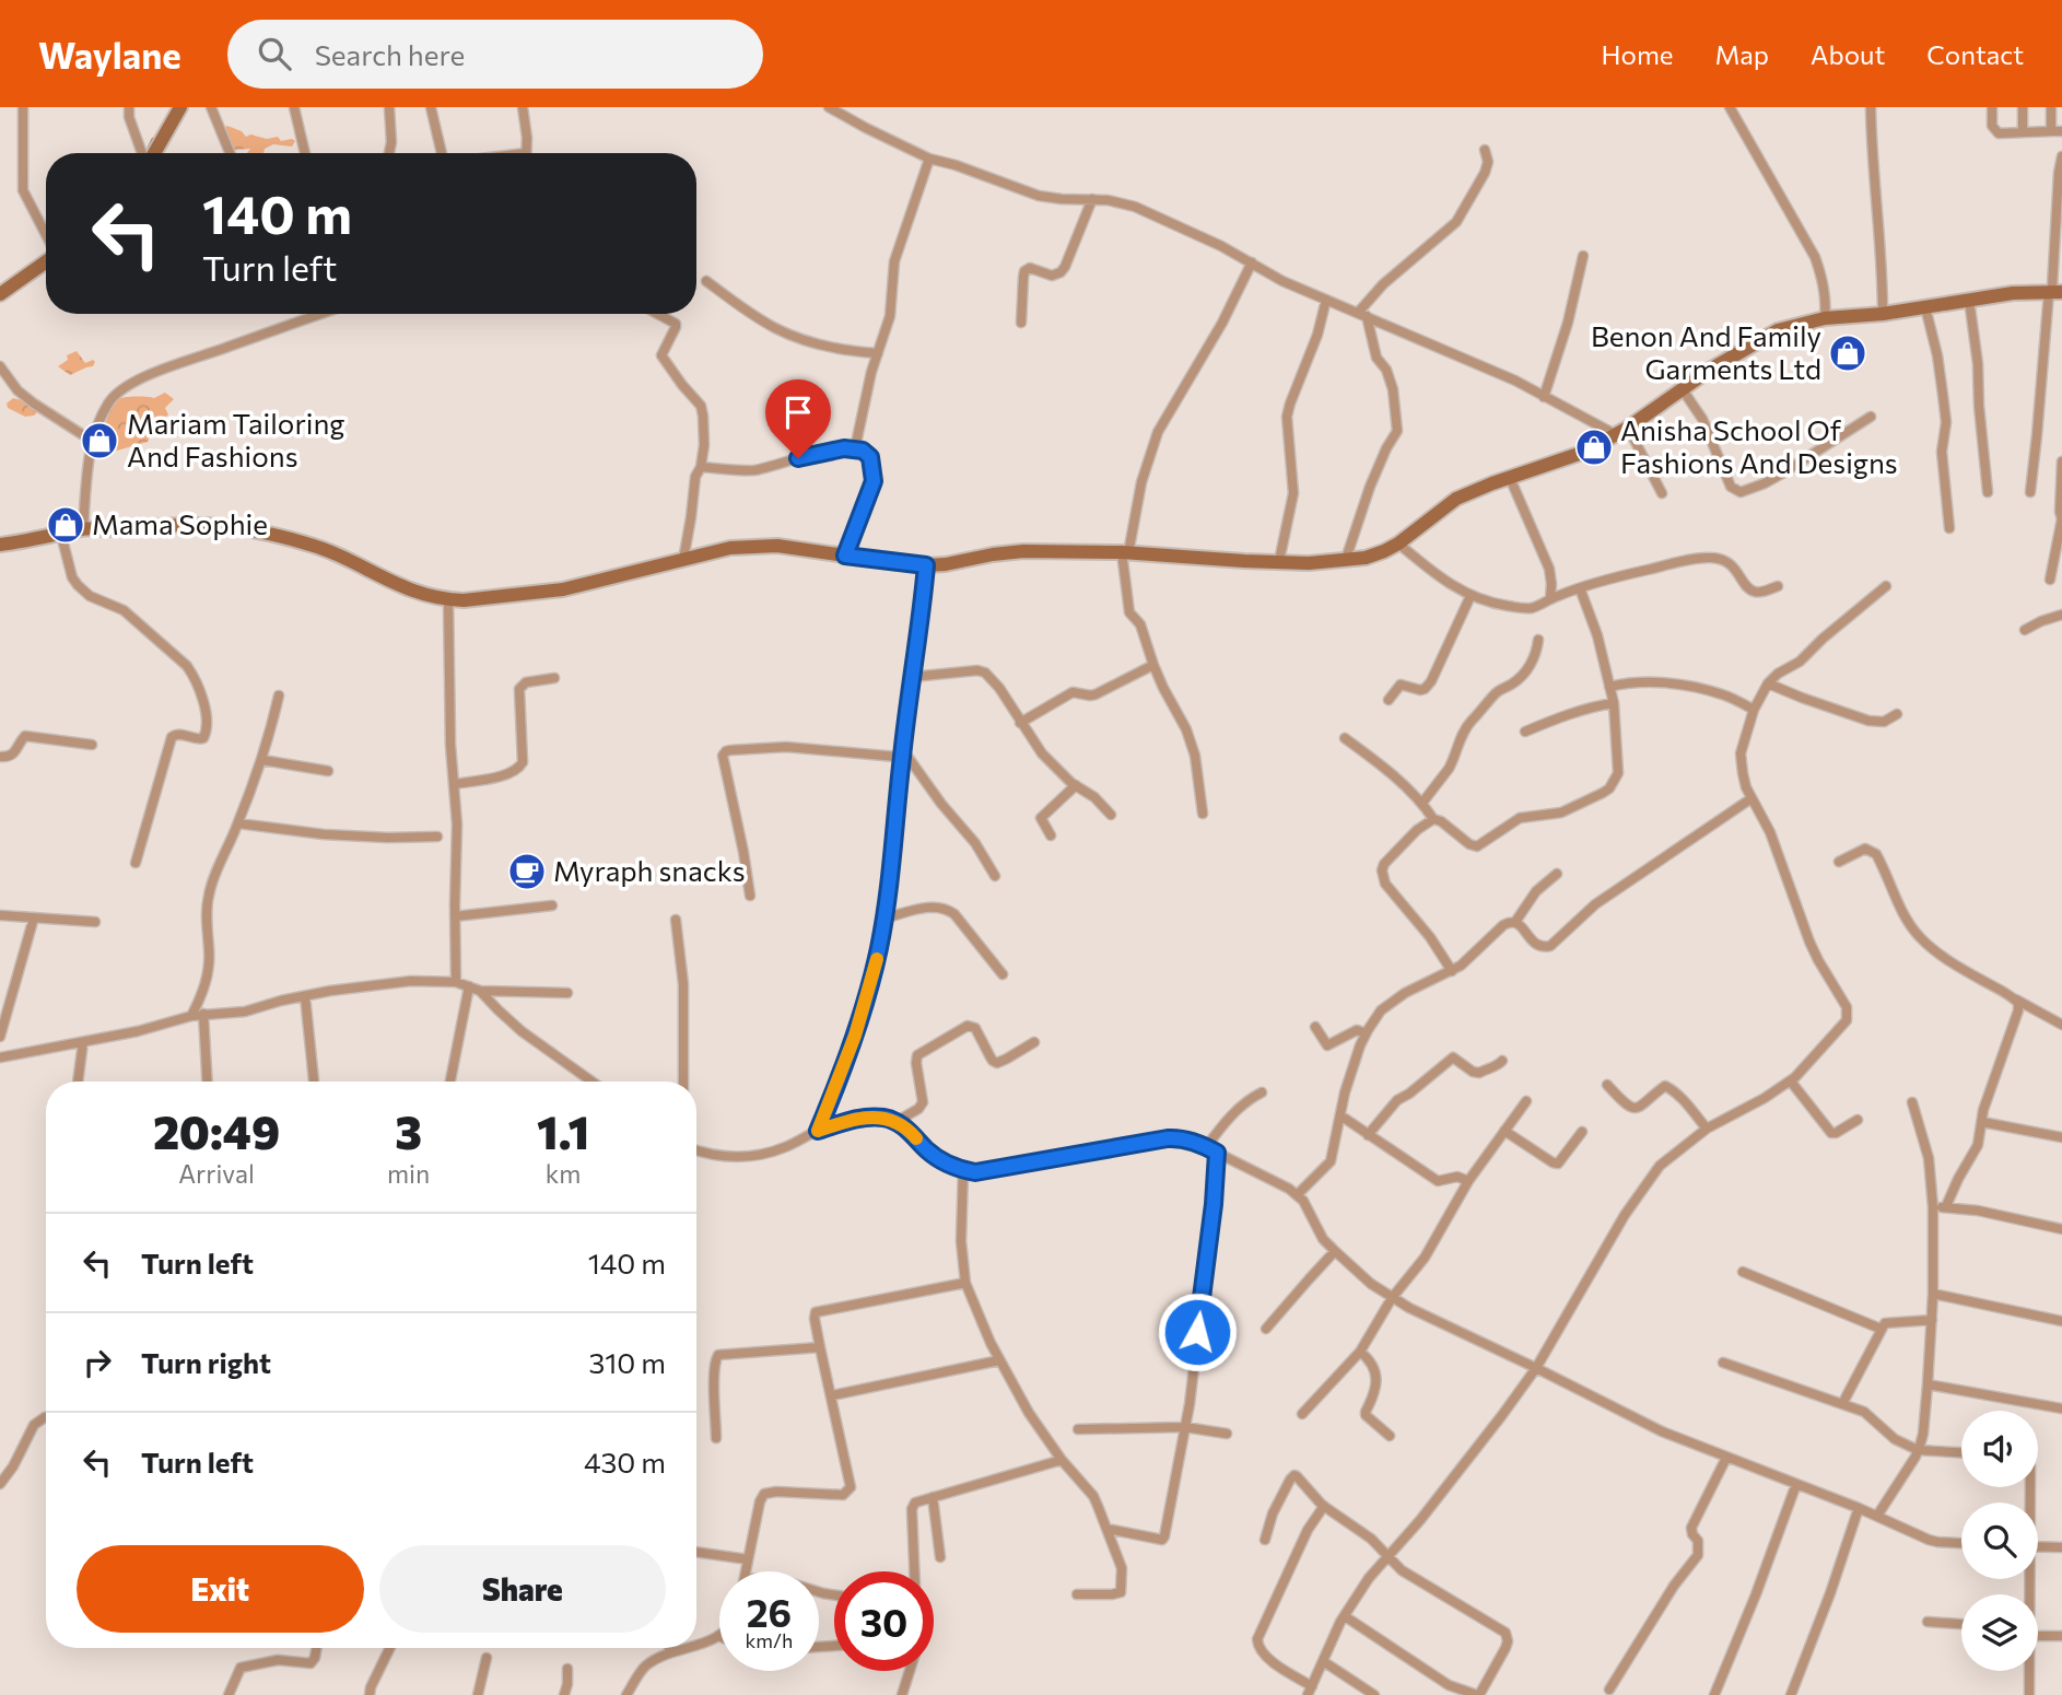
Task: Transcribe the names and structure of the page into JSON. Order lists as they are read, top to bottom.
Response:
{
  "places": {
    "shop": [
      "Benon And Family Garments Ltd",
      "Mariam Tailoring And Fashions",
      "Anisha School Of Fashions And Designs",
      "Mama Sophie"
    ],
    "cafe": ["Myraph snacks"]
  },
  "page": {
    "header": "Waylane",
    "search": "Search here",
    "nav": [
      "Home",
      "Map",
      "About",
      "Contact"
    ],
    "turn": ["140 m", "Turn left"],
    "eta": [
      "20:49",
      "Arrival",
      "3",
      "min",
      "1.1",
      "km"
    ],
    "list": [
      {
        "name": "Turn left",
        "value": "140 m"
      },
      {
        "name": "Turn right",
        "value": "310 m"
      },
      {
        "name": "Turn left",
        "value": "430 m"
      }
    ],
    "buttons": ["Exit", "Share"],
    "speed": "26 km/h",
    "limit": "30"
  }
}
